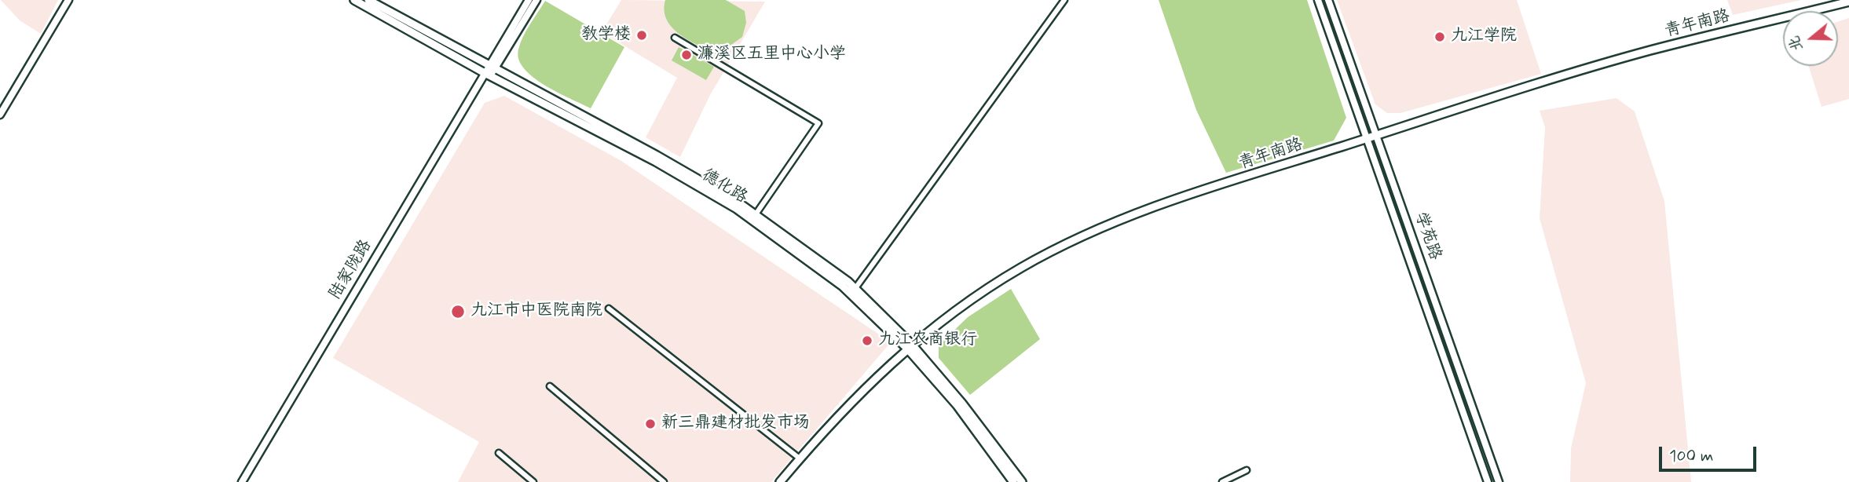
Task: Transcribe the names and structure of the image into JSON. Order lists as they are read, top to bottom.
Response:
{
  "streets": {
    "main road": ["青年南路", "德化路"],
    "street": ["学苑路", "陆家陇路"]
  },
  "crossings": [
    ["青年南路", "德化路"],
    ["青年南路", "学苑路"],
    ["德化路", "陆家陇路"]
  ],
  "places": [
    "教学楼",
    "九江学院",
    "濂溪区五里中心小学",
    "九江市中医院南院",
    "九江农商银行",
    "新三鼎建材批发市场"
  ],
  "scale_bar": "100 m",
  "north": "left"
}
